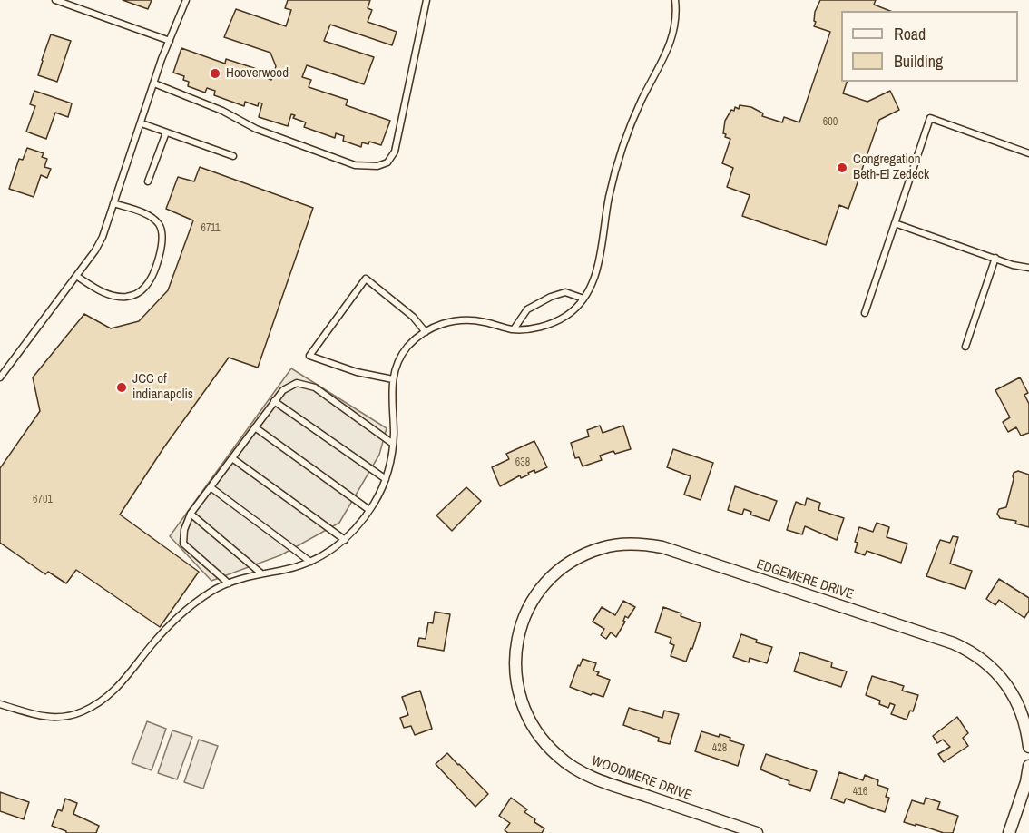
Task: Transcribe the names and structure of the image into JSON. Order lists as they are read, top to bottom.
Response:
{
  "streets": {
    "street": ["EDGEMERE DRIVE", "WOODMERE DRIVE"]
  },
  "crossings": [
    ["EDGEMERE DRIVE", "WOODMERE DRIVE"]
  ],
  "places": ["Hooverwood", "Congregation Beth-El Zedeck", "JCC of indianapolis"],
  "house_numbers": [
    "600",
    "6711",
    "638",
    "6701",
    "428",
    "416"
  ],
  "legend": ["Road", "Building"]
}
